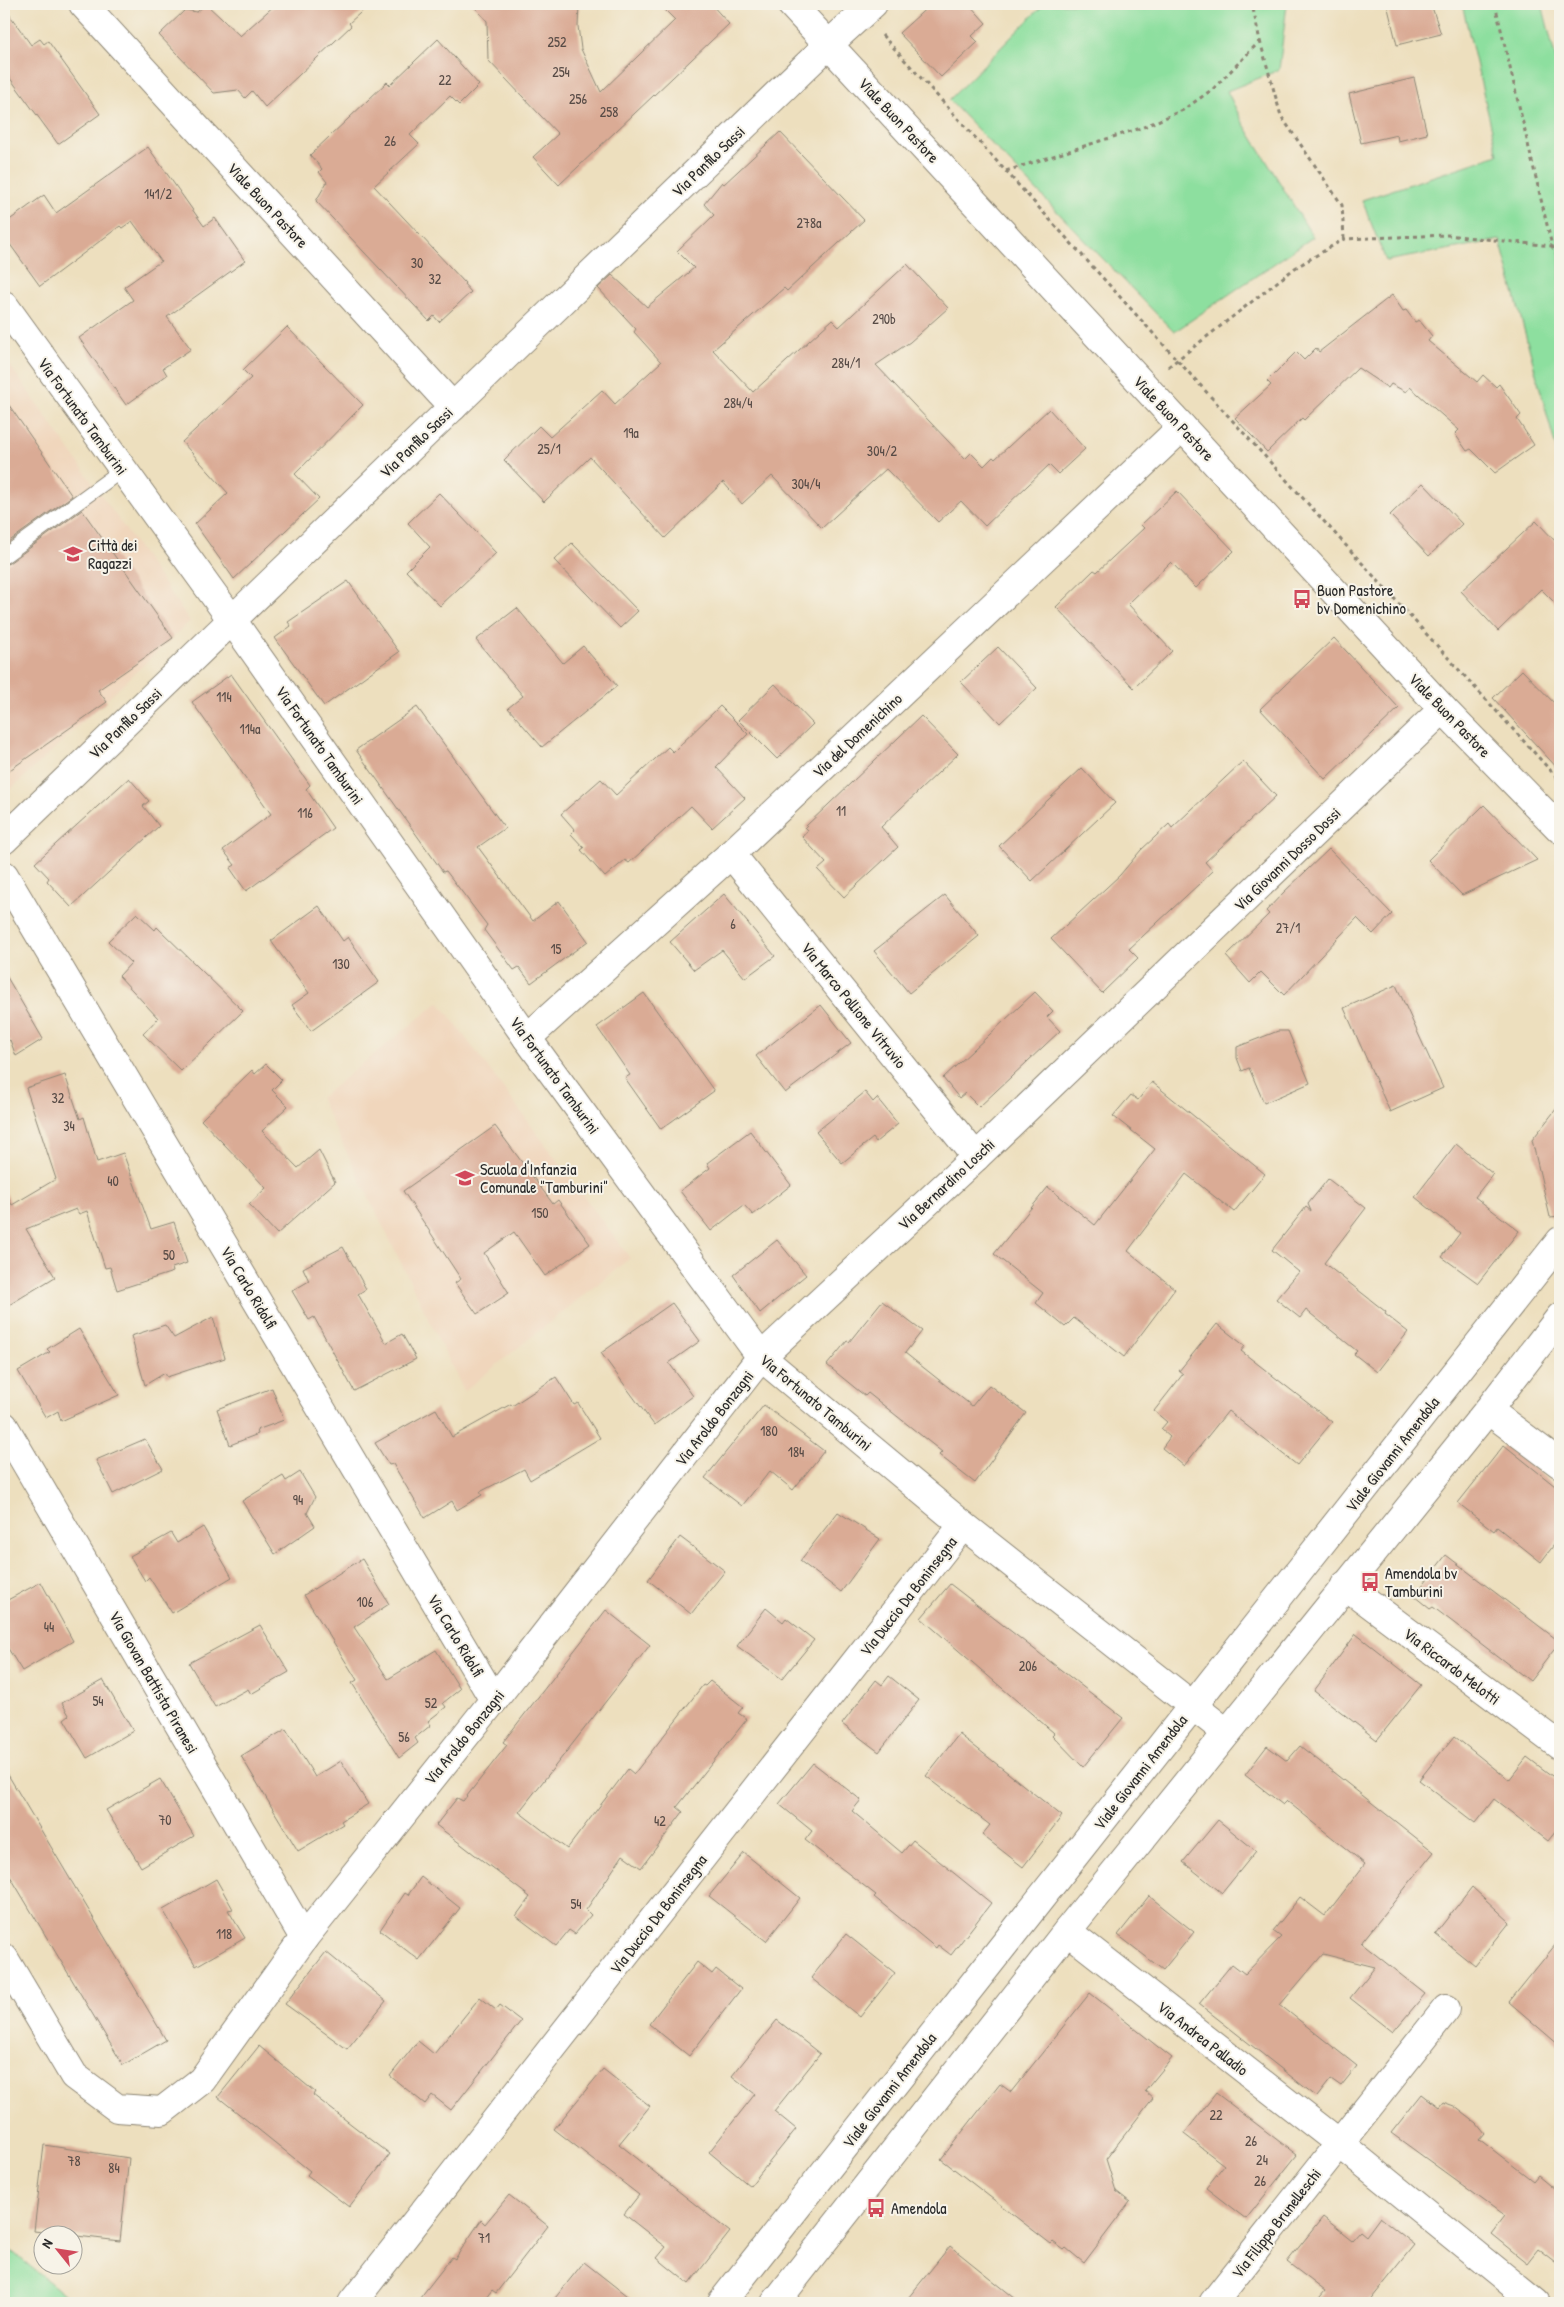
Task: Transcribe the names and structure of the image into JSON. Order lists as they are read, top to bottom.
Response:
{
  "streets": {
    "street": [
      "Viale Buon Pastore",
      "Via Panfilo Sassi",
      "Via Fortunato Tamburini",
      "Via del Domenichino",
      "Via Giovanni Dosso Dossi",
      "Via Marco Pollione Vitruvio",
      "Via Bernardino Loschi",
      "Via Carlo Ridolfi",
      "Via Aroldo Bonzagni",
      "Viale Giovanni Amendola",
      "Via Duccio Da Boninsegna",
      "Via Riccardo Melotti",
      "Via Giovan Battista Piranesi",
      "Via Andrea Palladio",
      "Via Filippo Brunelleschi"
    ]
  },
  "crossings": [
    ["Viale Buon Pastore", "Via Panfilo Sassi"],
    ["Viale Buon Pastore", "Via del Domenichino"],
    ["Viale Buon Pastore", "Via Giovanni Dosso Dossi"],
    ["Via Panfilo Sassi", "Via Fortunato Tamburini"],
    ["Via Fortunato Tamburini", "Via del Domenichino"],
    ["Via Fortunato Tamburini", "Via Bernardino Loschi"],
    ["Via Fortunato Tamburini", "Via Aroldo Bonzagni"],
    ["Via Fortunato Tamburini", "Viale Giovanni Amendola"],
    ["Via Fortunato Tamburini", "Via Duccio Da Boninsegna"],
    ["Via del Domenichino", "Via Marco Pollione Vitruvio"],
    ["Via Giovanni Dosso Dossi", "Via Bernardino Loschi"],
    ["Via Marco Pollione Vitruvio", "Via Bernardino Loschi"],
    ["Via Bernardino Loschi", "Via Aroldo Bonzagni"],
    ["Via Carlo Ridolfi", "Via Aroldo Bonzagni"],
    ["Via Aroldo Bonzagni", "Via Giovan Battista Piranesi"],
    ["Via Andrea Palladio", "Via Filippo Brunelleschi"]
  ],
  "places": {
    "school or university": ["Città dei Ragazzi", "Scuola d'Infanzia Comunale \"Tamburini\""],
    "bus stop": ["Buon Pastore bv Domenichino", "Amendola bv Tamburini", "Amendola"]
  },
  "house_numbers": [
    "252",
    "254",
    "22",
    "256",
    "258",
    "26",
    "141/2",
    "278a",
    "30",
    "32",
    "290b",
    "284/1",
    "284/4",
    "19a",
    "25/1",
    "304/2",
    "304/4",
    "114",
    "114a",
    "11",
    "116",
    "6",
    "27/1",
    "15",
    "130",
    "32",
    "34",
    "40",
    "150",
    "50",
    "180",
    "184",
    "94",
    "106",
    "44",
    "206",
    "54",
    "52",
    "56",
    "70",
    "42",
    "54",
    "118",
    "22",
    "26",
    "24",
    "78",
    "84",
    "26",
    "71"
  ],
  "north": "top left"
}
